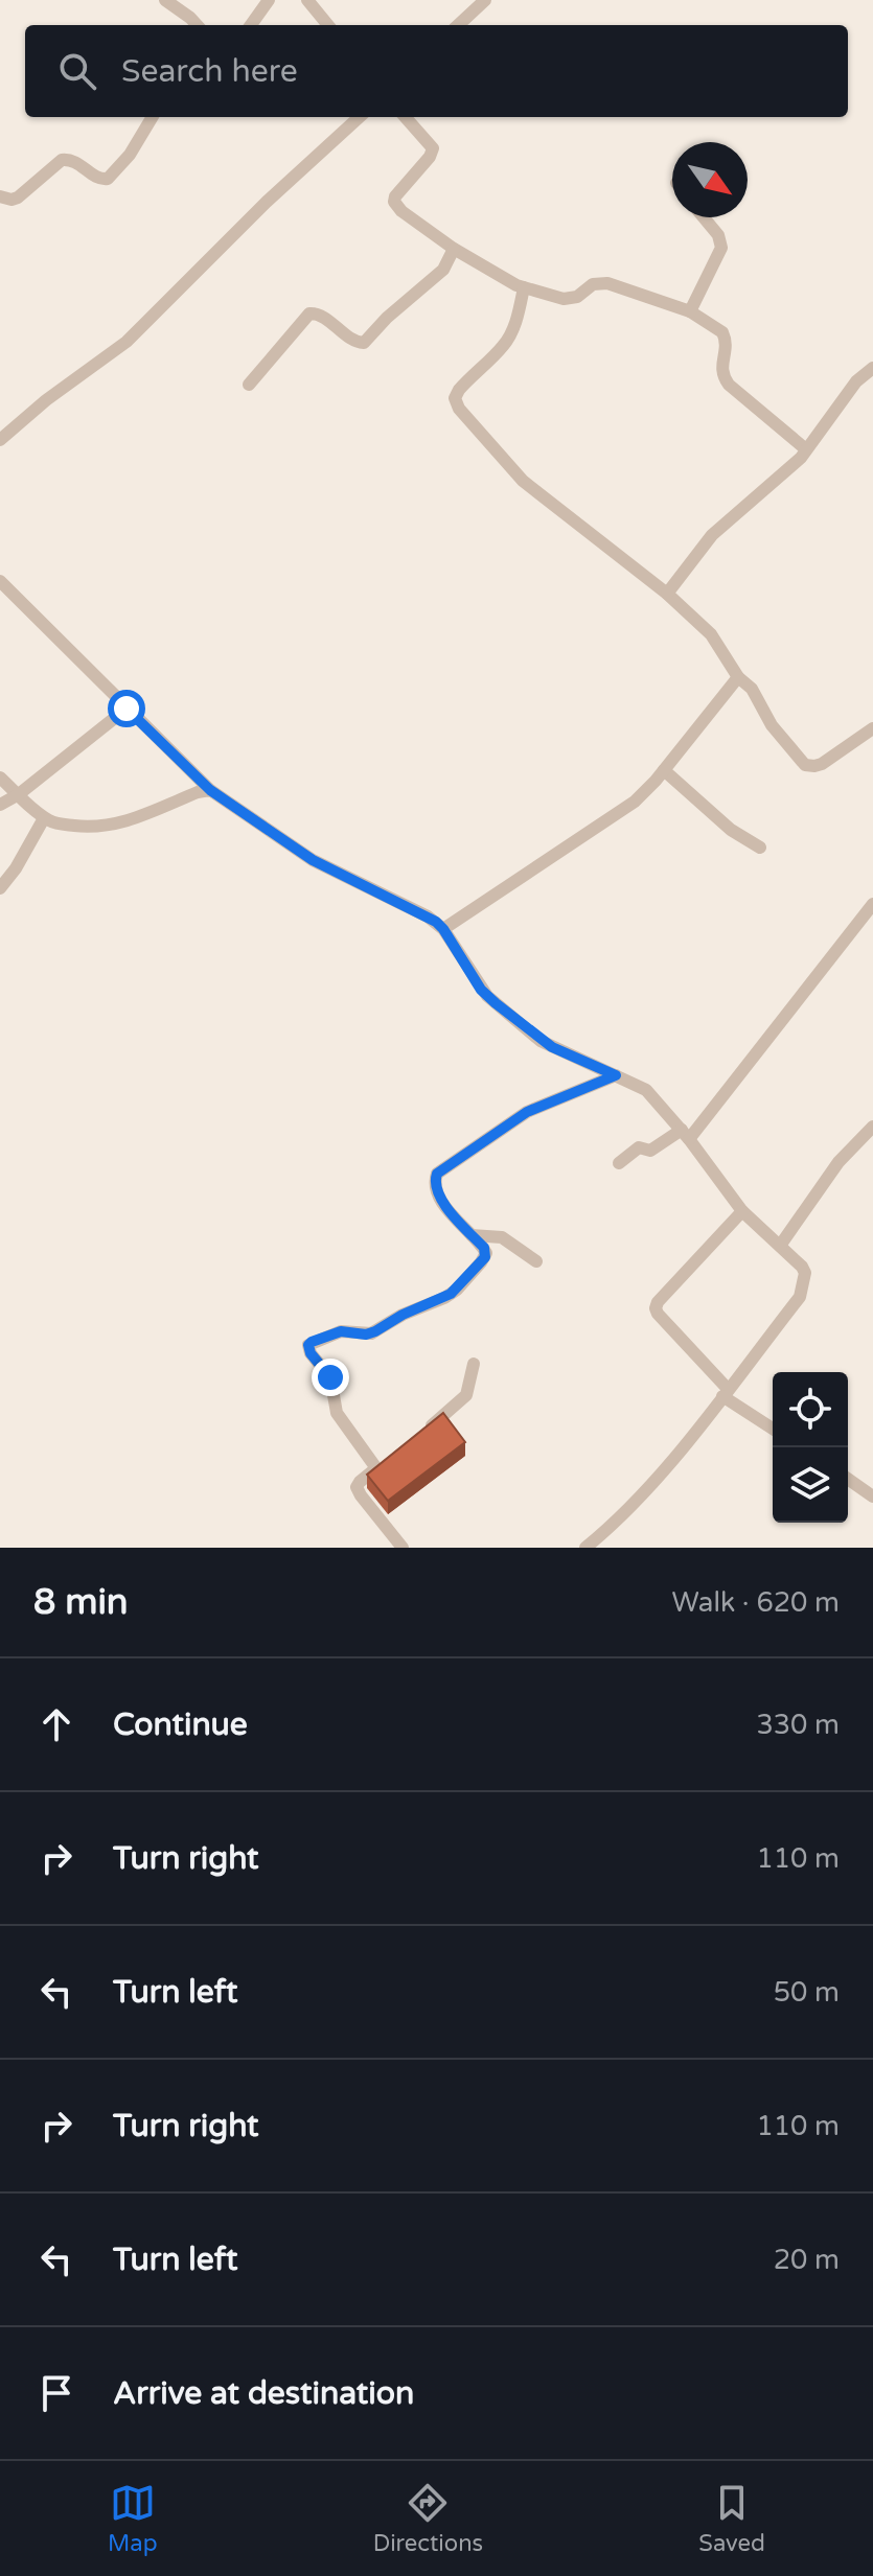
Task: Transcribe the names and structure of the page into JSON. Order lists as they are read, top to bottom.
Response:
{
  "north": "bottom right",
  "page": {
    "search": "Search here",
    "heading": ["8 min", "Walk · 620 m"],
    "list": [
      ["Continue", "330 m"],
      ["Turn right", "110 m"],
      ["Turn left", "50 m"],
      ["Turn right", "110 m"],
      ["Turn left", "20 m"],
      "Arrive at destination"
    ],
    "nav": ["Map", "Directions", "Saved"]
  }
}
